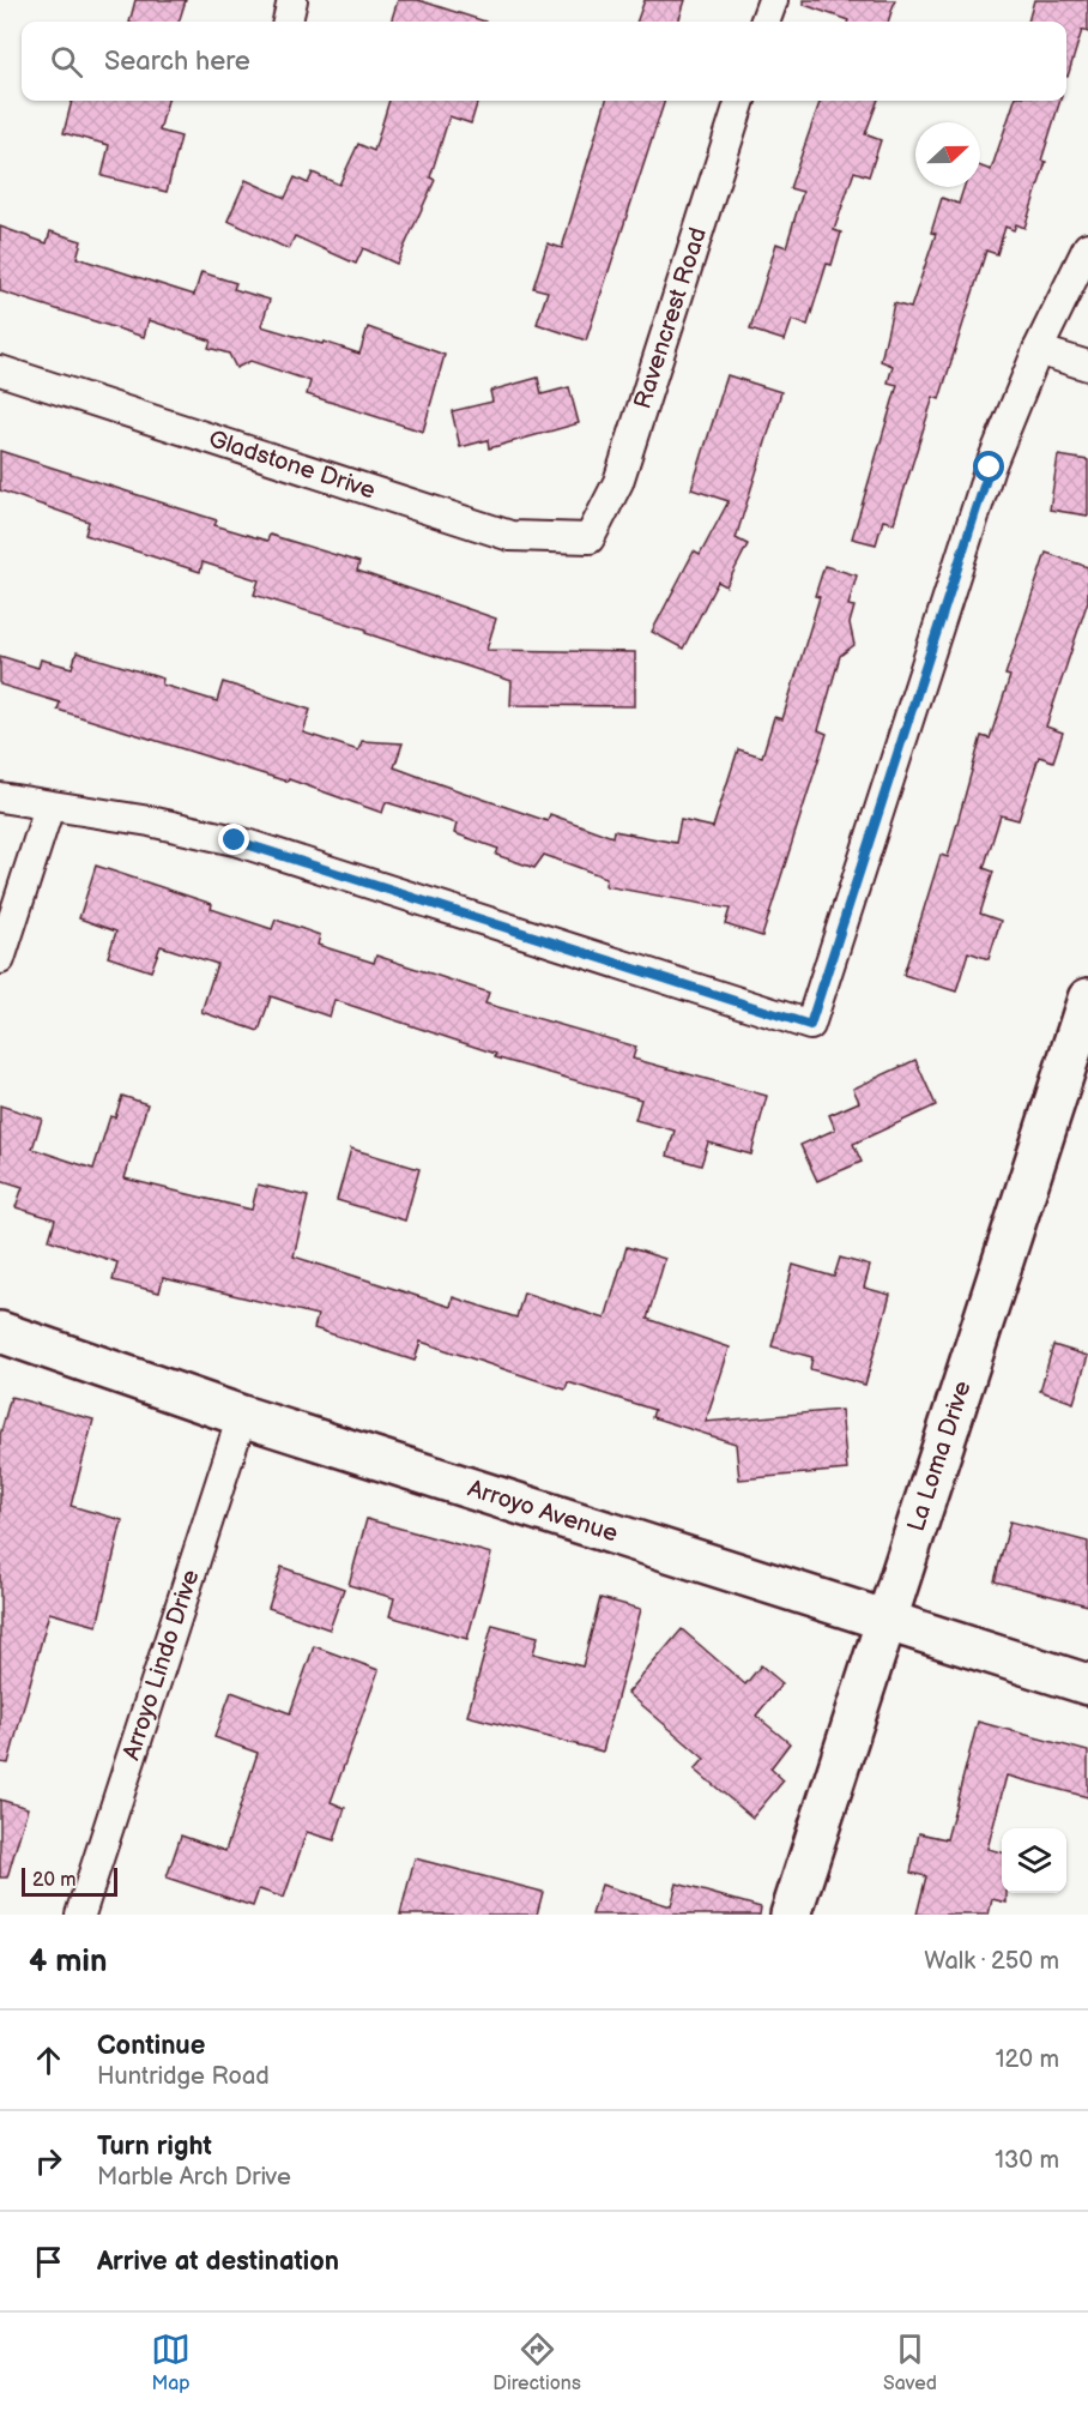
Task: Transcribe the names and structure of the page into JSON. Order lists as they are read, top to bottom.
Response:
{
  "streets": {
    "street": [
      "Ravencrest Road",
      "Gladstone Drive",
      "La Loma Drive",
      "Arroyo Avenue",
      "Arroyo Lindo Drive"
    ]
  },
  "crossings": [
    ["Ravencrest Road", "Gladstone Drive"],
    ["La Loma Drive", "Arroyo Avenue"],
    ["Arroyo Avenue", "Arroyo Lindo Drive"]
  ],
  "scale_bar": "20 m",
  "north": "right",
  "page": {
    "search": "Search here",
    "scale": "20 m",
    "heading": ["4 min", "Walk · 250 m"],
    "list": [
      ["Continue", "Huntridge Road", "120 m"],
      ["Turn right", "Marble Arch Drive", "130 m"],
      "Arrive at destination"
    ],
    "nav": ["Map", "Directions", "Saved"]
  }
}
